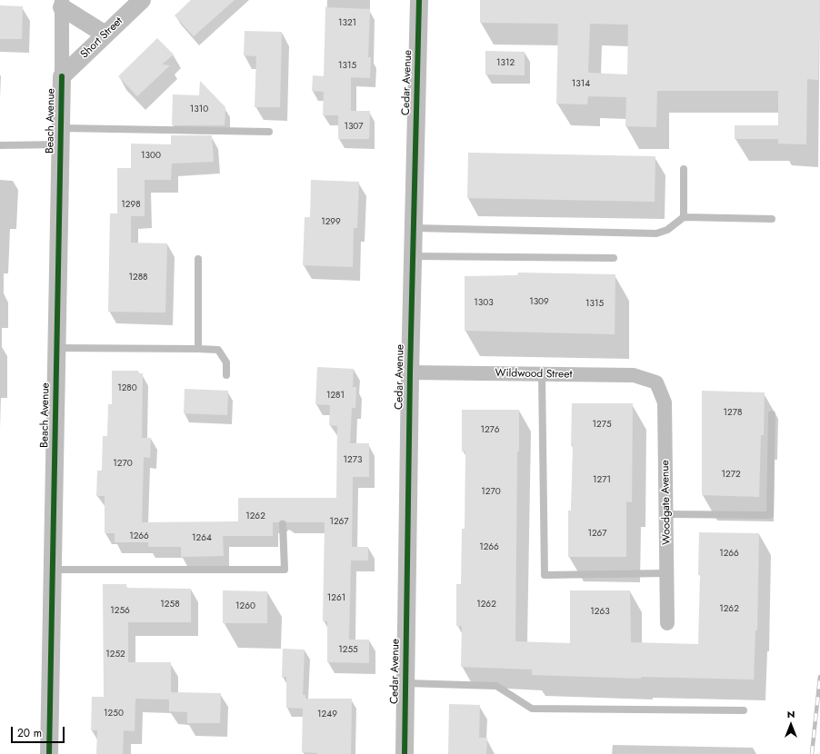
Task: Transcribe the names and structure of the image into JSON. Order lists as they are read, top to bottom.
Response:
{
  "streets": {
    "street": [
      "Short Street",
      "Cedar Avenue",
      "Beach Avenue",
      "Wildwood Street",
      "Woodgate Avenue"
    ]
  },
  "crossings": [
    ["Short Street", "Beach Avenue"],
    ["Cedar Avenue", "Wildwood Street"],
    ["Wildwood Street", "Woodgate Avenue"]
  ],
  "house_numbers": [
    "1321",
    "1312",
    "1315",
    "1314",
    "1310",
    "1307",
    "1300",
    "1298",
    "1299",
    "1288",
    "1309",
    "1303",
    "1315",
    "1280",
    "1281",
    "1278",
    "1275",
    "1276",
    "1273",
    "1270",
    "1272",
    "1271",
    "1270",
    "1262",
    "1267",
    "1267",
    "1266",
    "1264",
    "1266",
    "1266",
    "1261",
    "1258",
    "1262",
    "1260",
    "1262",
    "1256",
    "1263",
    "1255",
    "1252",
    "1250",
    "1249"
  ],
  "scale_bar": "20 m",
  "north": "top"
}
